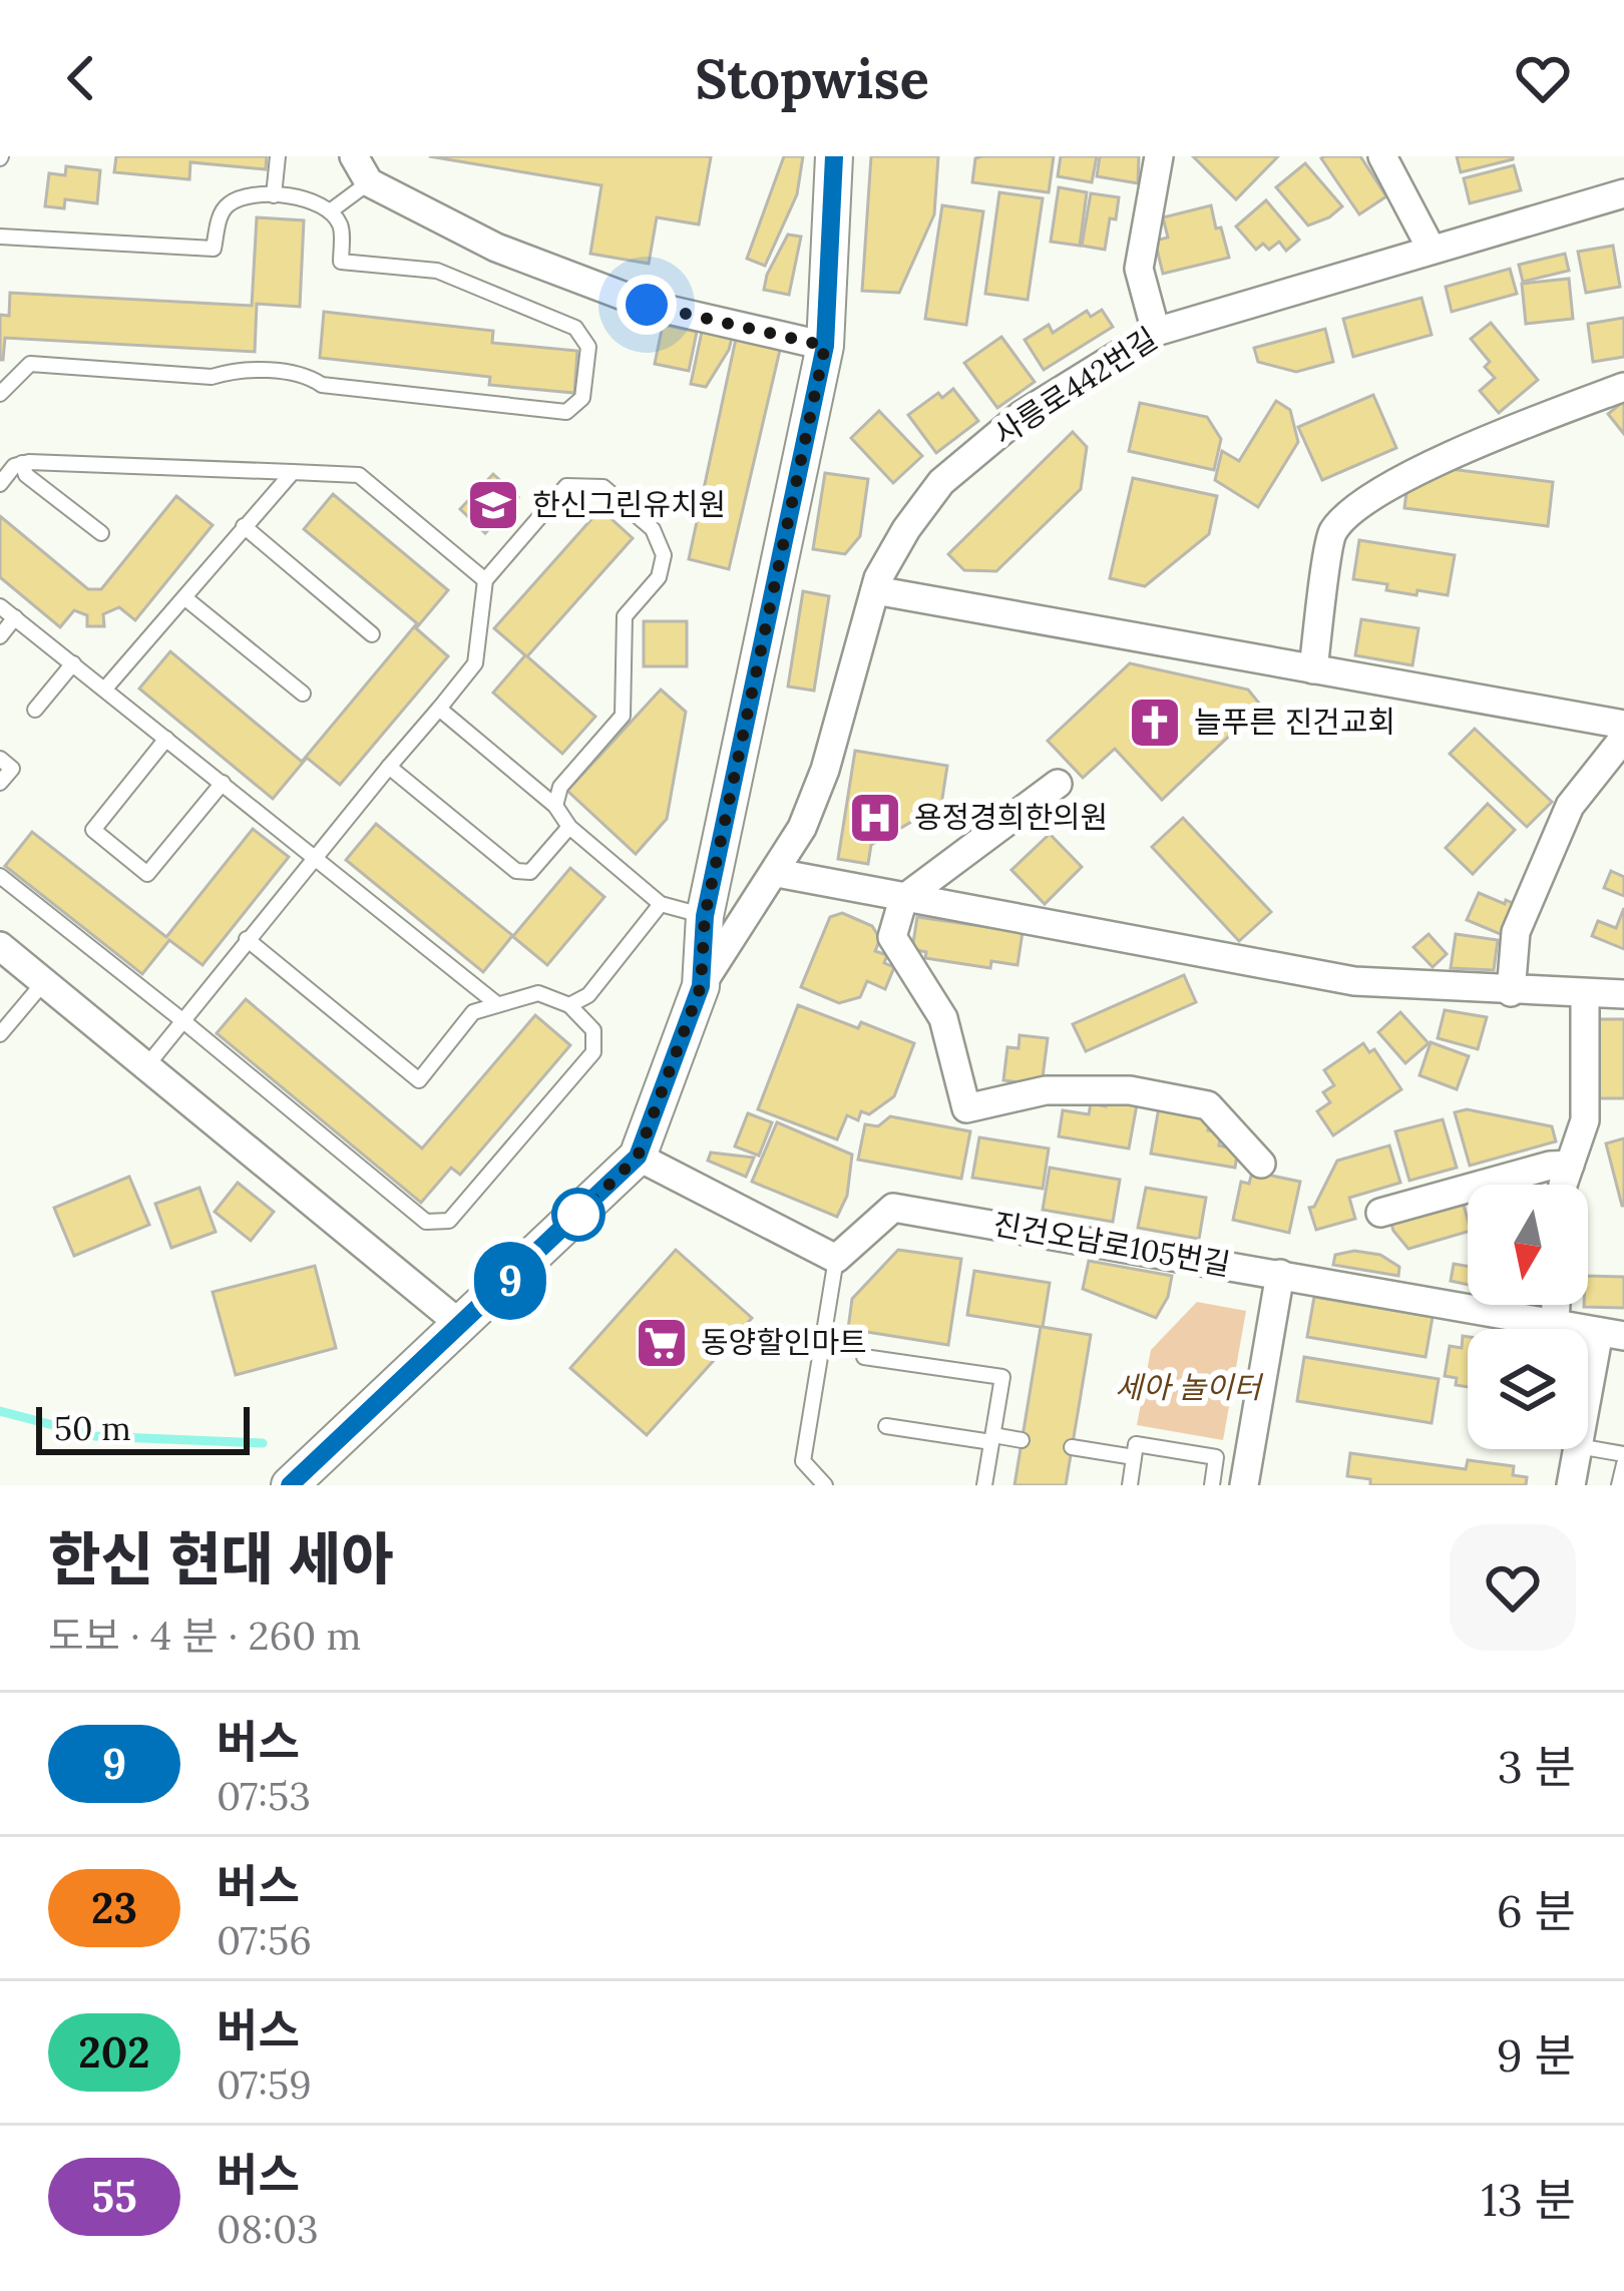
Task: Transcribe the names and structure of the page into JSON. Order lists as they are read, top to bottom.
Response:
{
  "streets": {
    "street": ["사릉로442번길", "진건오남로105번길"]
  },
  "parks": ["세아 놀이터"],
  "places": {
    "school or university": ["한신그린유치원"],
    "church": ["늘푸른 진건교회"],
    "hospital": ["용정경희한의원"],
    "supermarket": ["동양할인마트"]
  },
  "lines": ["bus line 9"],
  "scale_bar": "50 m",
  "north": "bottom",
  "page": {
    "header": "Stopwise",
    "on_map": "9",
    "scale": "50 m",
    "heading": ["한신 현대 세아", "도보 · 4 분 · 260 m"],
    "list": [
      {
        "mark": "9",
        "name": "버스",
        "note": "07:53",
        "value": "3 분"
      },
      {
        "mark": "23",
        "name": "버스",
        "note": "07:56",
        "value": "6 분"
      },
      {
        "mark": "202",
        "name": "버스",
        "note": "07:59",
        "value": "9 분"
      },
      {
        "mark": "55",
        "name": "버스",
        "note": "08:03",
        "value": "13 분"
      }
    ]
  }
}
